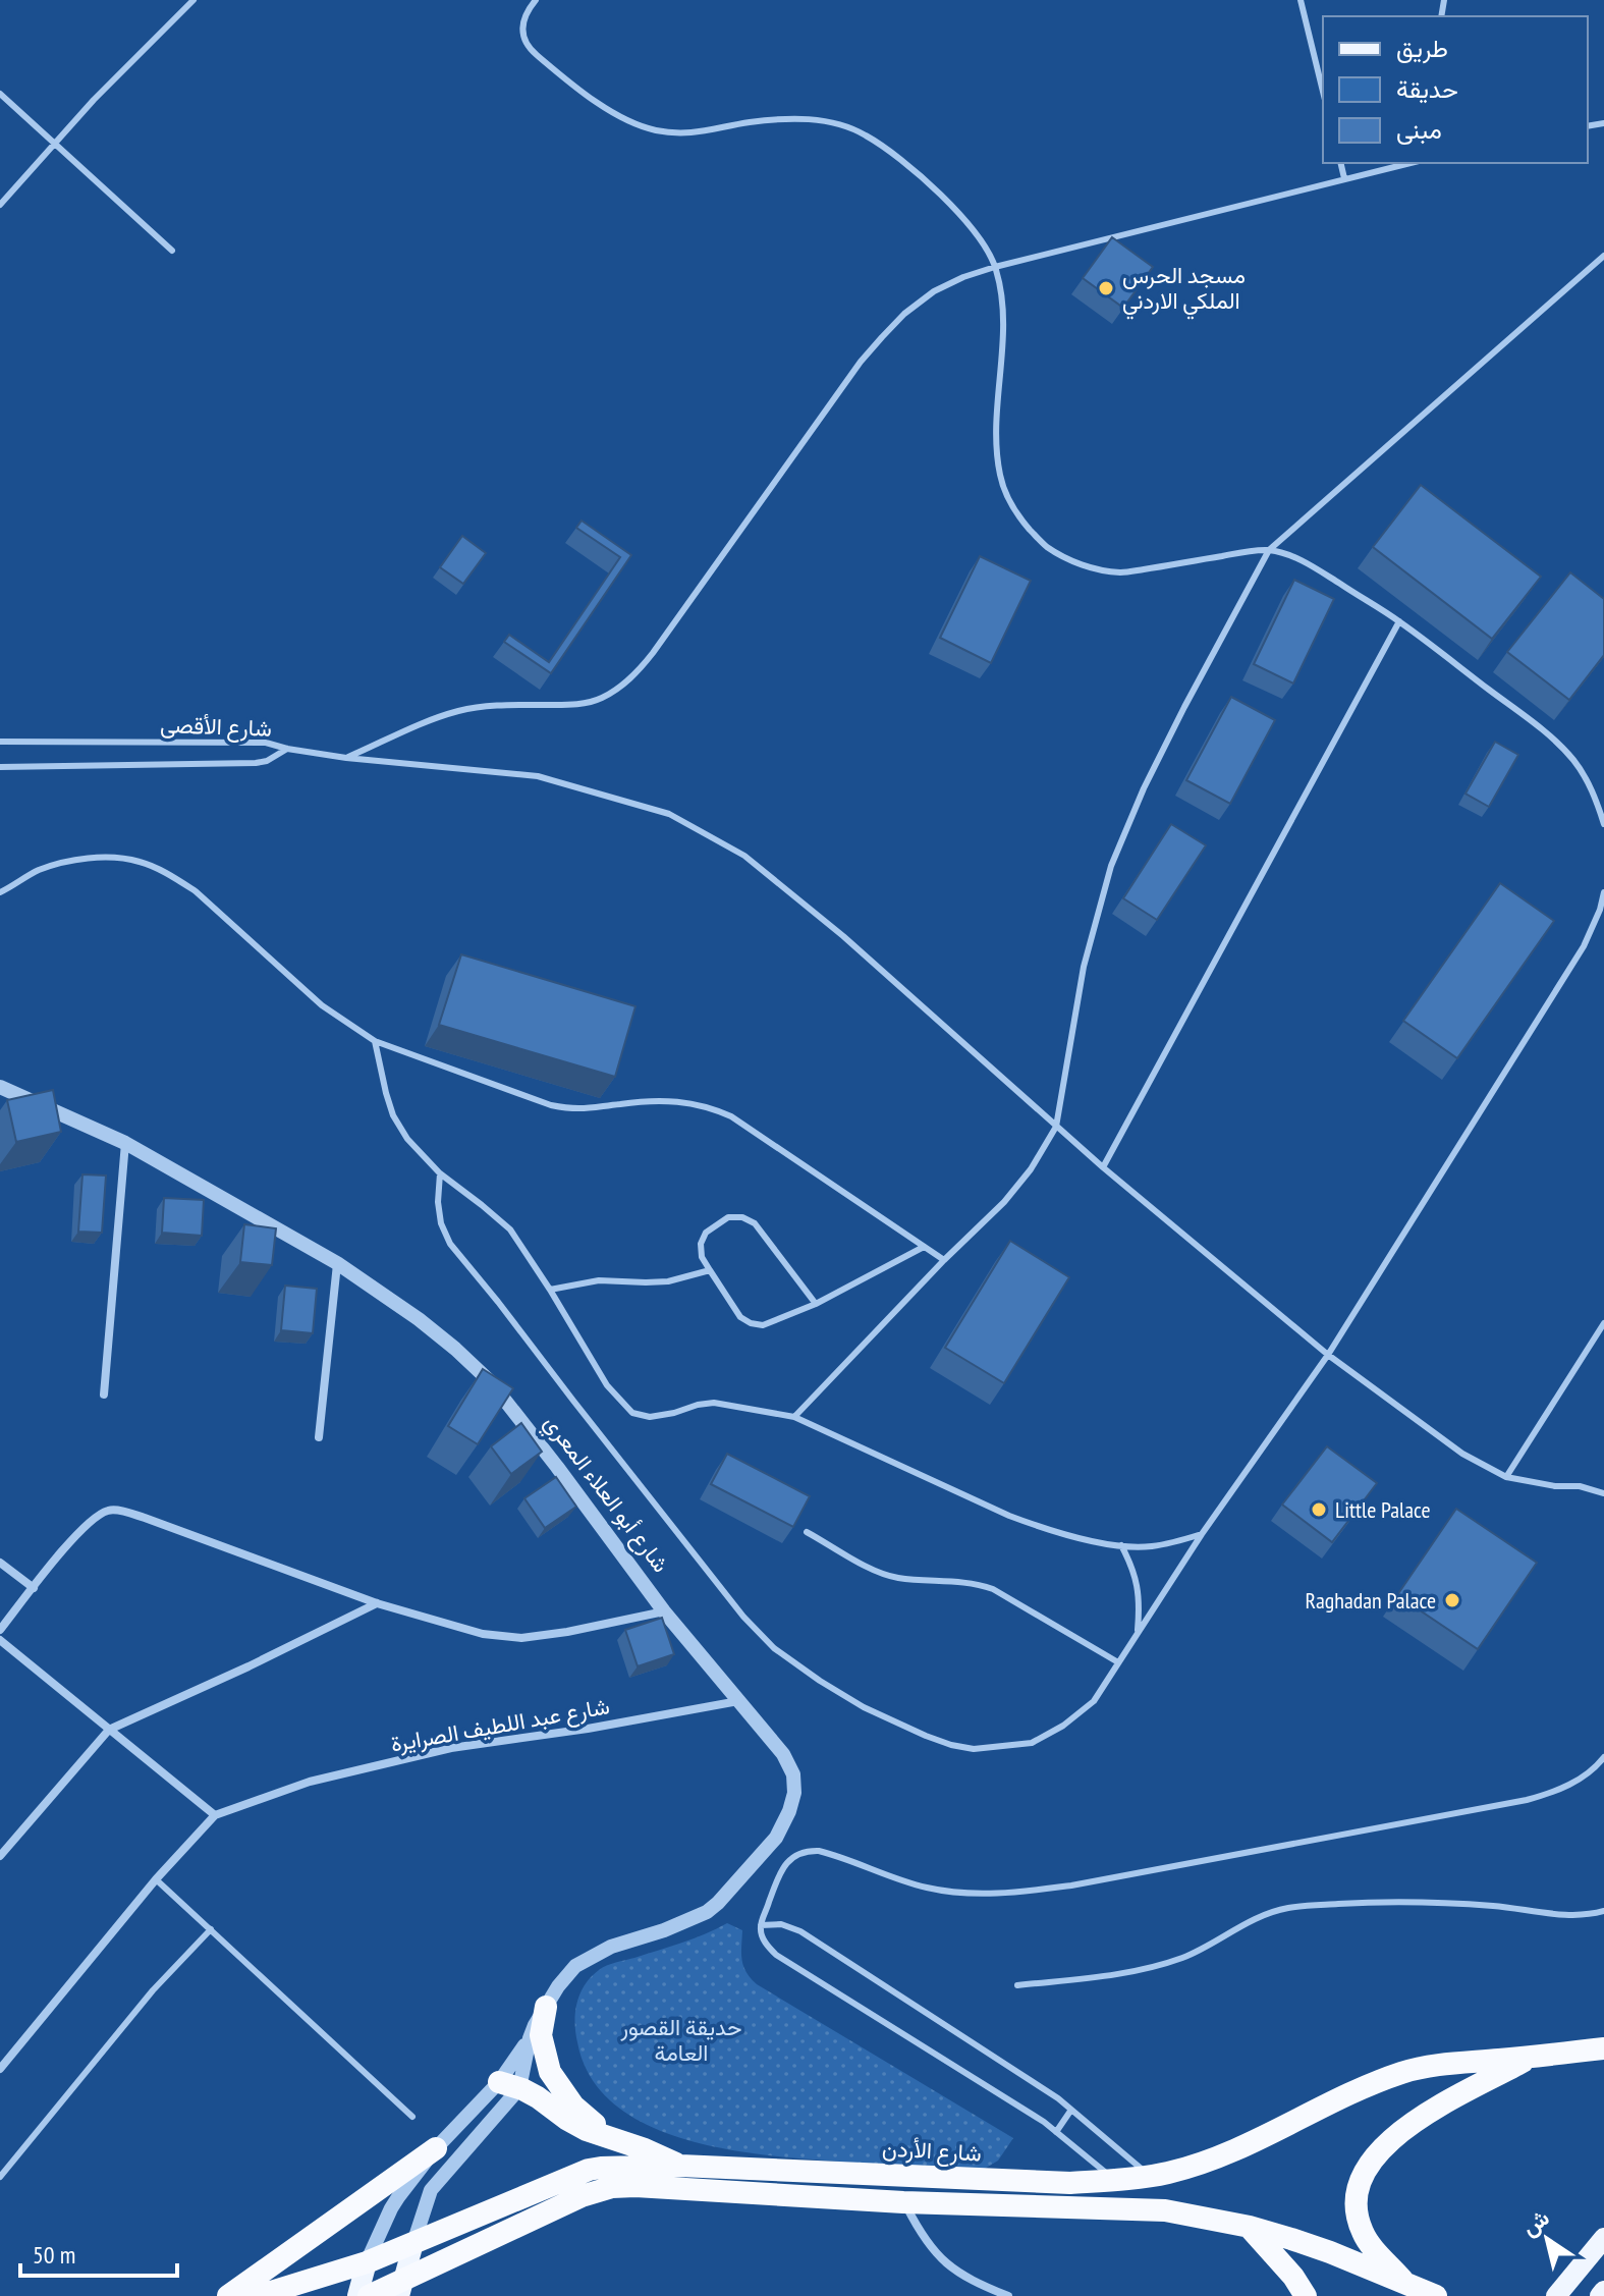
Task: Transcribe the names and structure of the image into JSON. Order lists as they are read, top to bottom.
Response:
{
  "streets": {
    "highway": ["شارع الأردن"],
    "main road": ["شارع أبو العلاء المعري"],
    "street": ["شارع عبد اللطيف الصرايرة"],
    "lane": ["شارع الأقصى"]
  },
  "crossings": [
    ["شارع أبو العلاء المعري", "شارع عبد اللطيف الصرايرة"],
    ["شارع أبو العلاء المعري", "شارع الأردن"]
  ],
  "parks": ["حديقة القصور العامة"],
  "places": ["مسجد الحرس الملكي الاردني", "Little Palace", "Raghadan Palace"],
  "legend": ["طريق", "حديقة", "مبنى"],
  "scale_bar": "50 m",
  "north": "top left"
}
